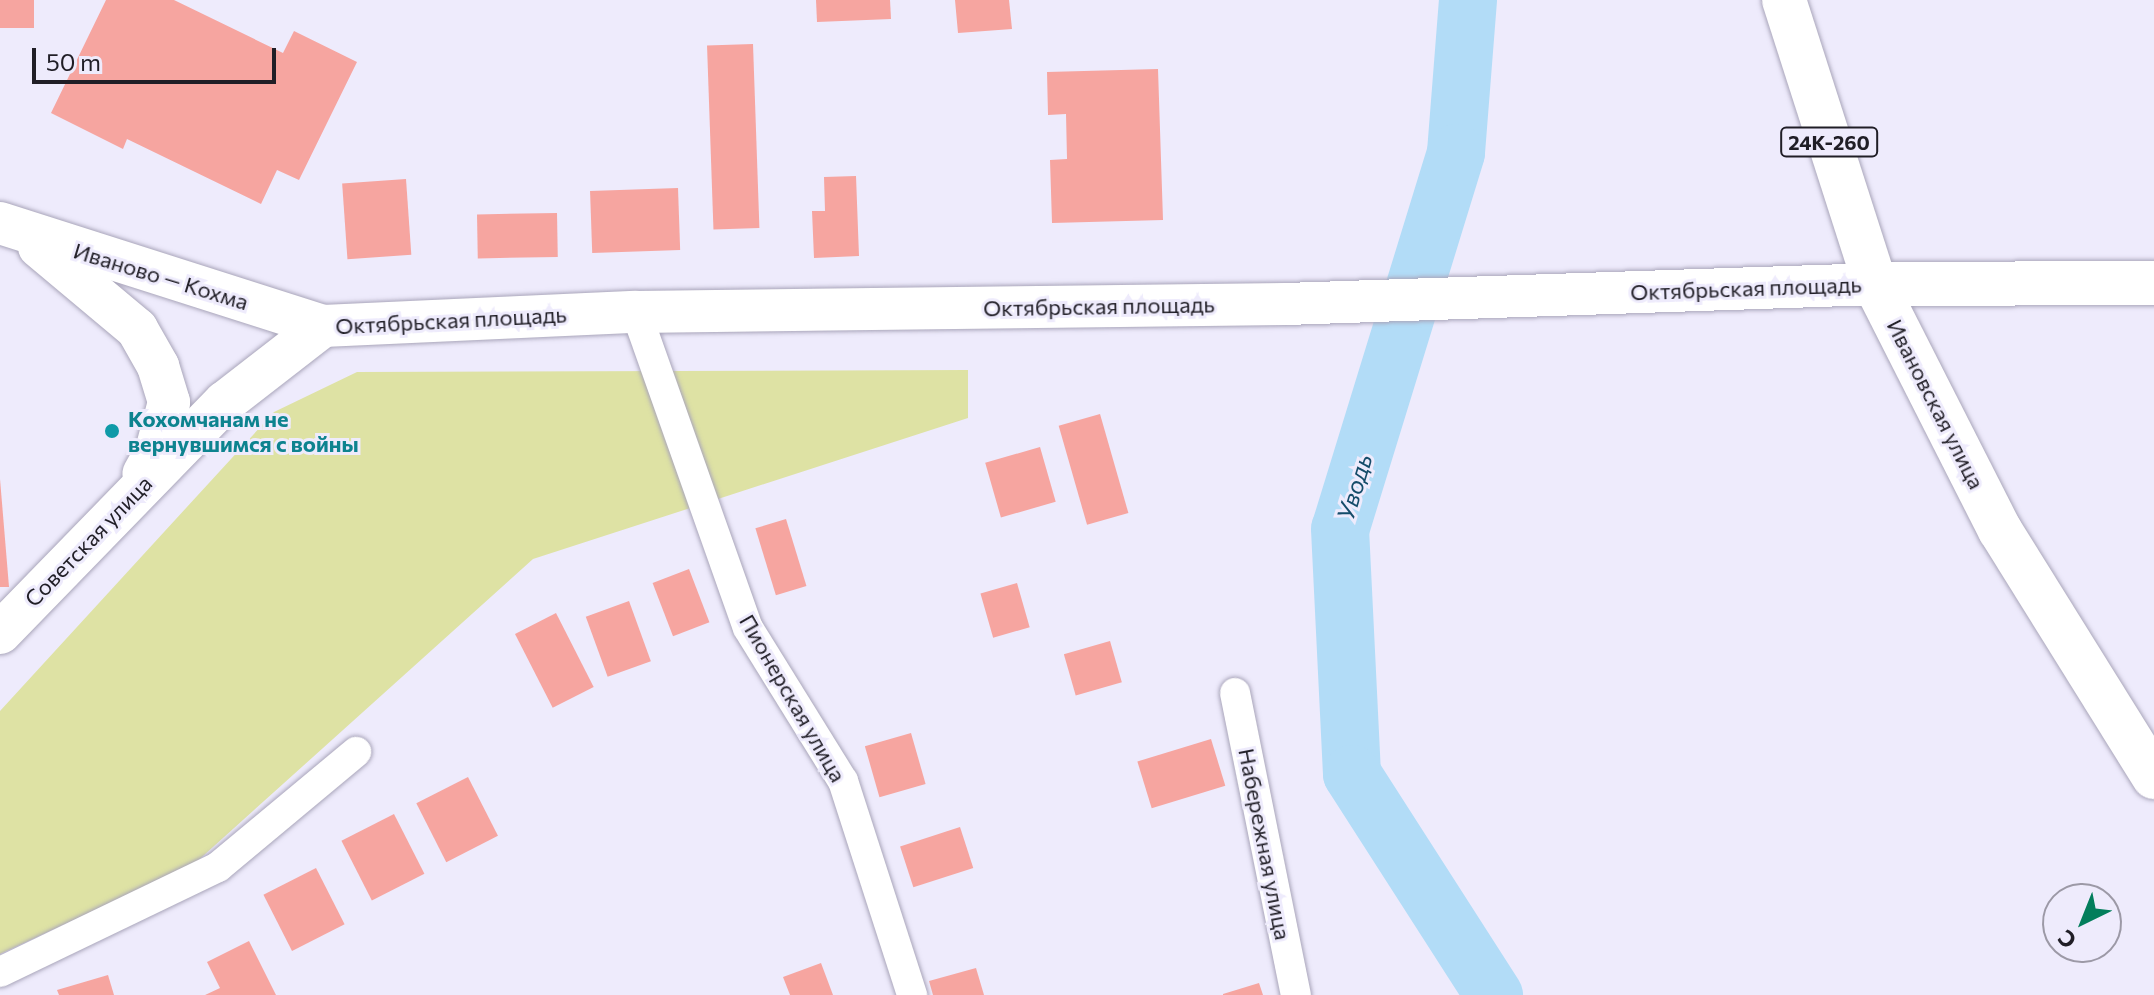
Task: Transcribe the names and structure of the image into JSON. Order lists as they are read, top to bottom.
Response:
{
  "streets": {
    "main road": [
      "24К-260",
      "Иваново — Кохма",
      "Октябрьская площадь",
      "Ивановская улица",
      "Советская улица"
    ],
    "street": ["Пионерская улица", "Набережная улица"]
  },
  "crossings": [
    ["Иваново — Кохма", "Октябрьская площадь"],
    ["Иваново — Кохма", "Советская улица"],
    ["Октябрьская площадь", "Ивановская улица"],
    ["Октябрьская площадь", "Советская улица"],
    ["Октябрьская площадь", "Пионерская улица"]
  ],
  "water": ["Уводь"],
  "places": ["Кохомчанам не вернувшимся с войны"],
  "scale_bar": "50 m",
  "north": "bottom left"
}
